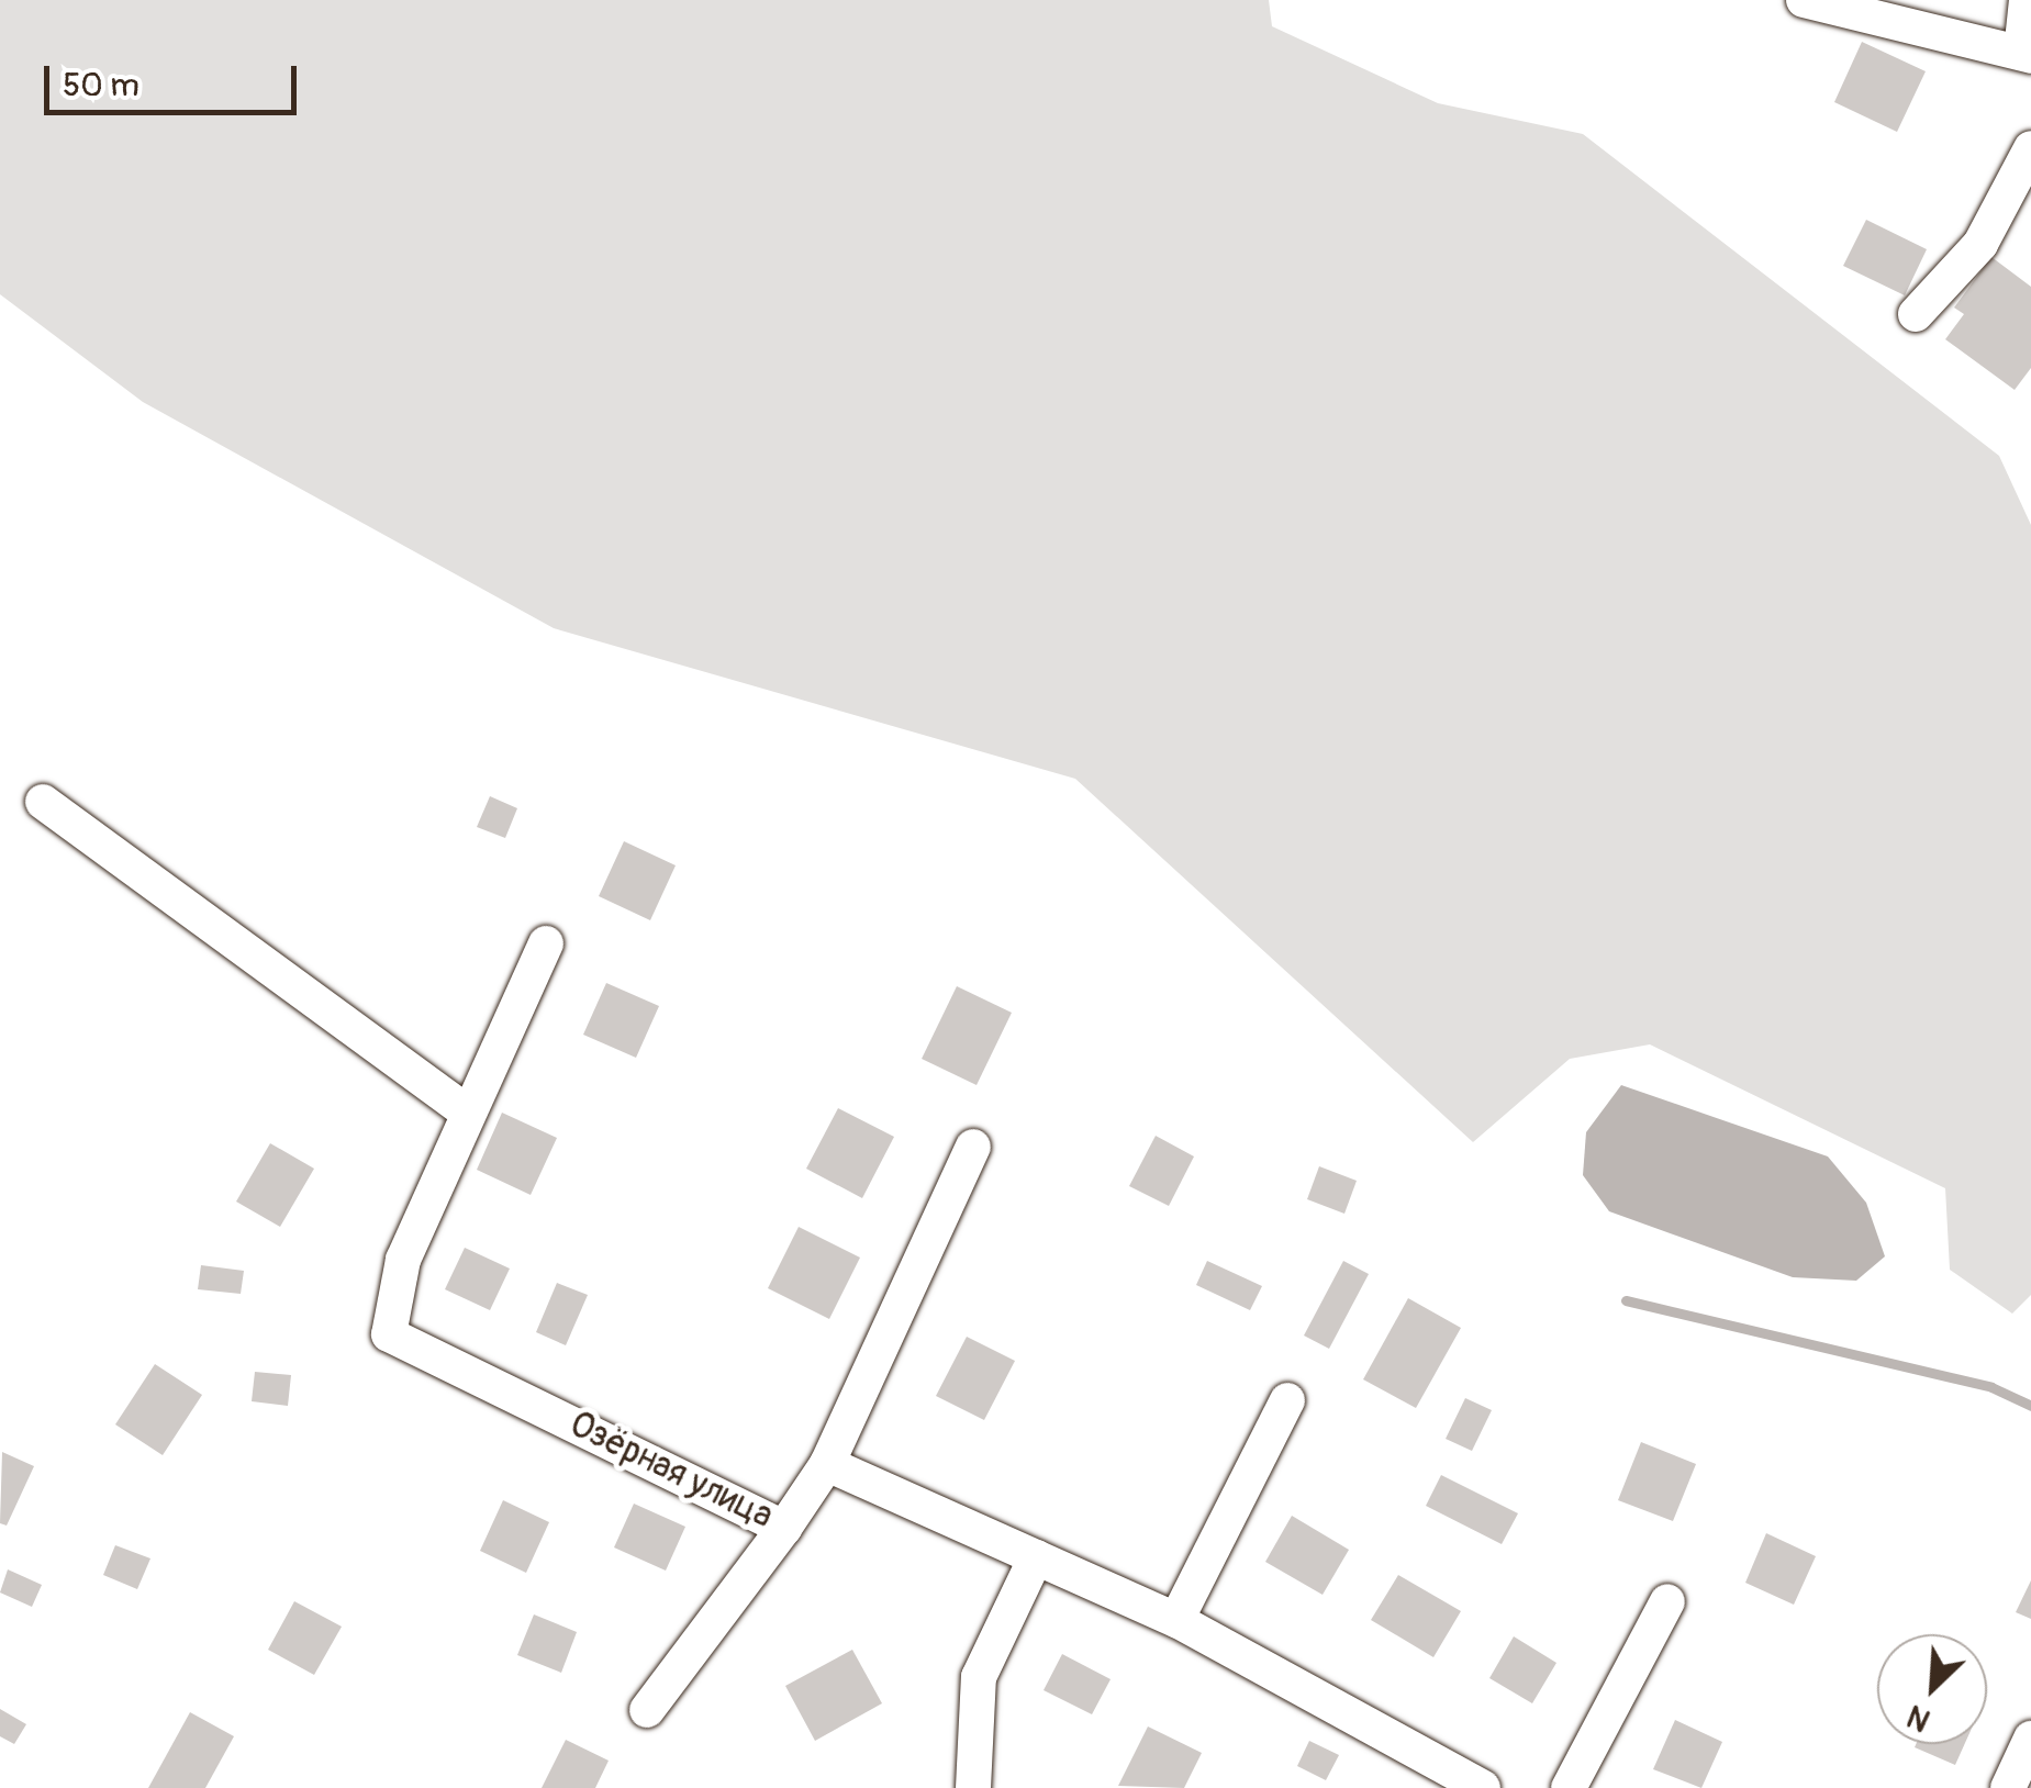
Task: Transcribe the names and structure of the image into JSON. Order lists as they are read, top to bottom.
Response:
{
  "streets": {
    "street": ["Озёрная улица"]
  },
  "scale_bar": "50 m",
  "north": "bottom left"
}
